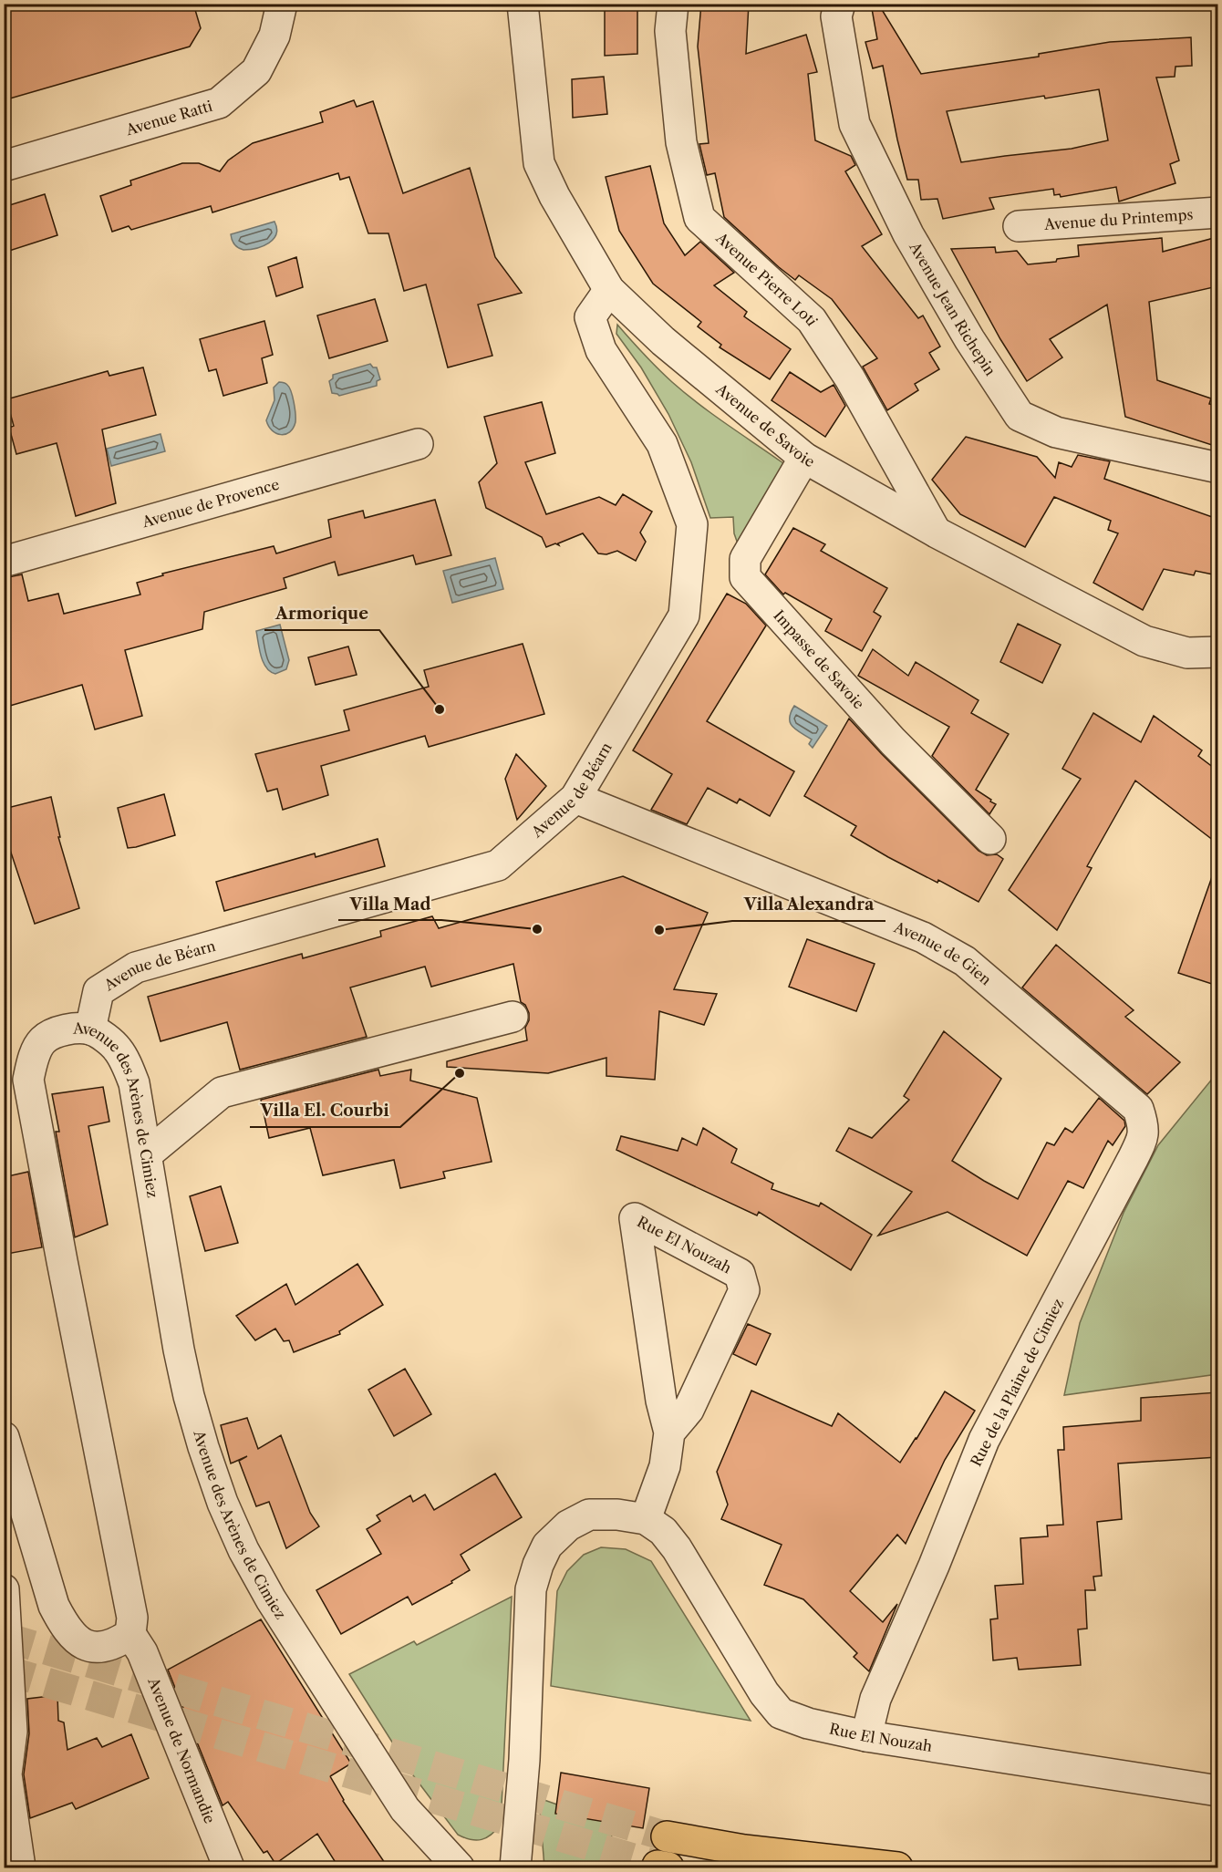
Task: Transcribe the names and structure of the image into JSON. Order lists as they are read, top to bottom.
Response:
{
  "streets": {
    "street": [
      "Avenue Ratti",
      "Avenue du Printemps",
      "Avenue Pierre Loti",
      "Avenue Jean Richepin",
      "Avenue de Savoie",
      "Avenue de Provence",
      "Impasse de Savoie",
      "Avenue de Béarn",
      "Avenue de Gien",
      "Avenue des Arènes de Cimiez",
      "Rue El Nouzah",
      "Rue de la Plaine de Cimiez",
      "Avenue de Normandie"
    ]
  },
  "crossings": [
    ["Avenue Pierre Loti", "Avenue de Savoie"],
    ["Avenue de Savoie", "Impasse de Savoie"],
    ["Avenue de Savoie", "Avenue de Béarn"],
    ["Avenue de Béarn", "Avenue de Gien"],
    ["Avenue de Béarn", "Avenue des Arènes de Cimiez"],
    ["Avenue de Gien", "Rue de la Plaine de Cimiez"],
    ["Avenue des Arènes de Cimiez", "Avenue de Normandie"],
    ["Rue El Nouzah", "Rue de la Plaine de Cimiez"]
  ],
  "places": [
    "Armorique",
    "Villa Mad",
    "Villa Alexandra",
    "Villa El. Courbi"
  ]
}
